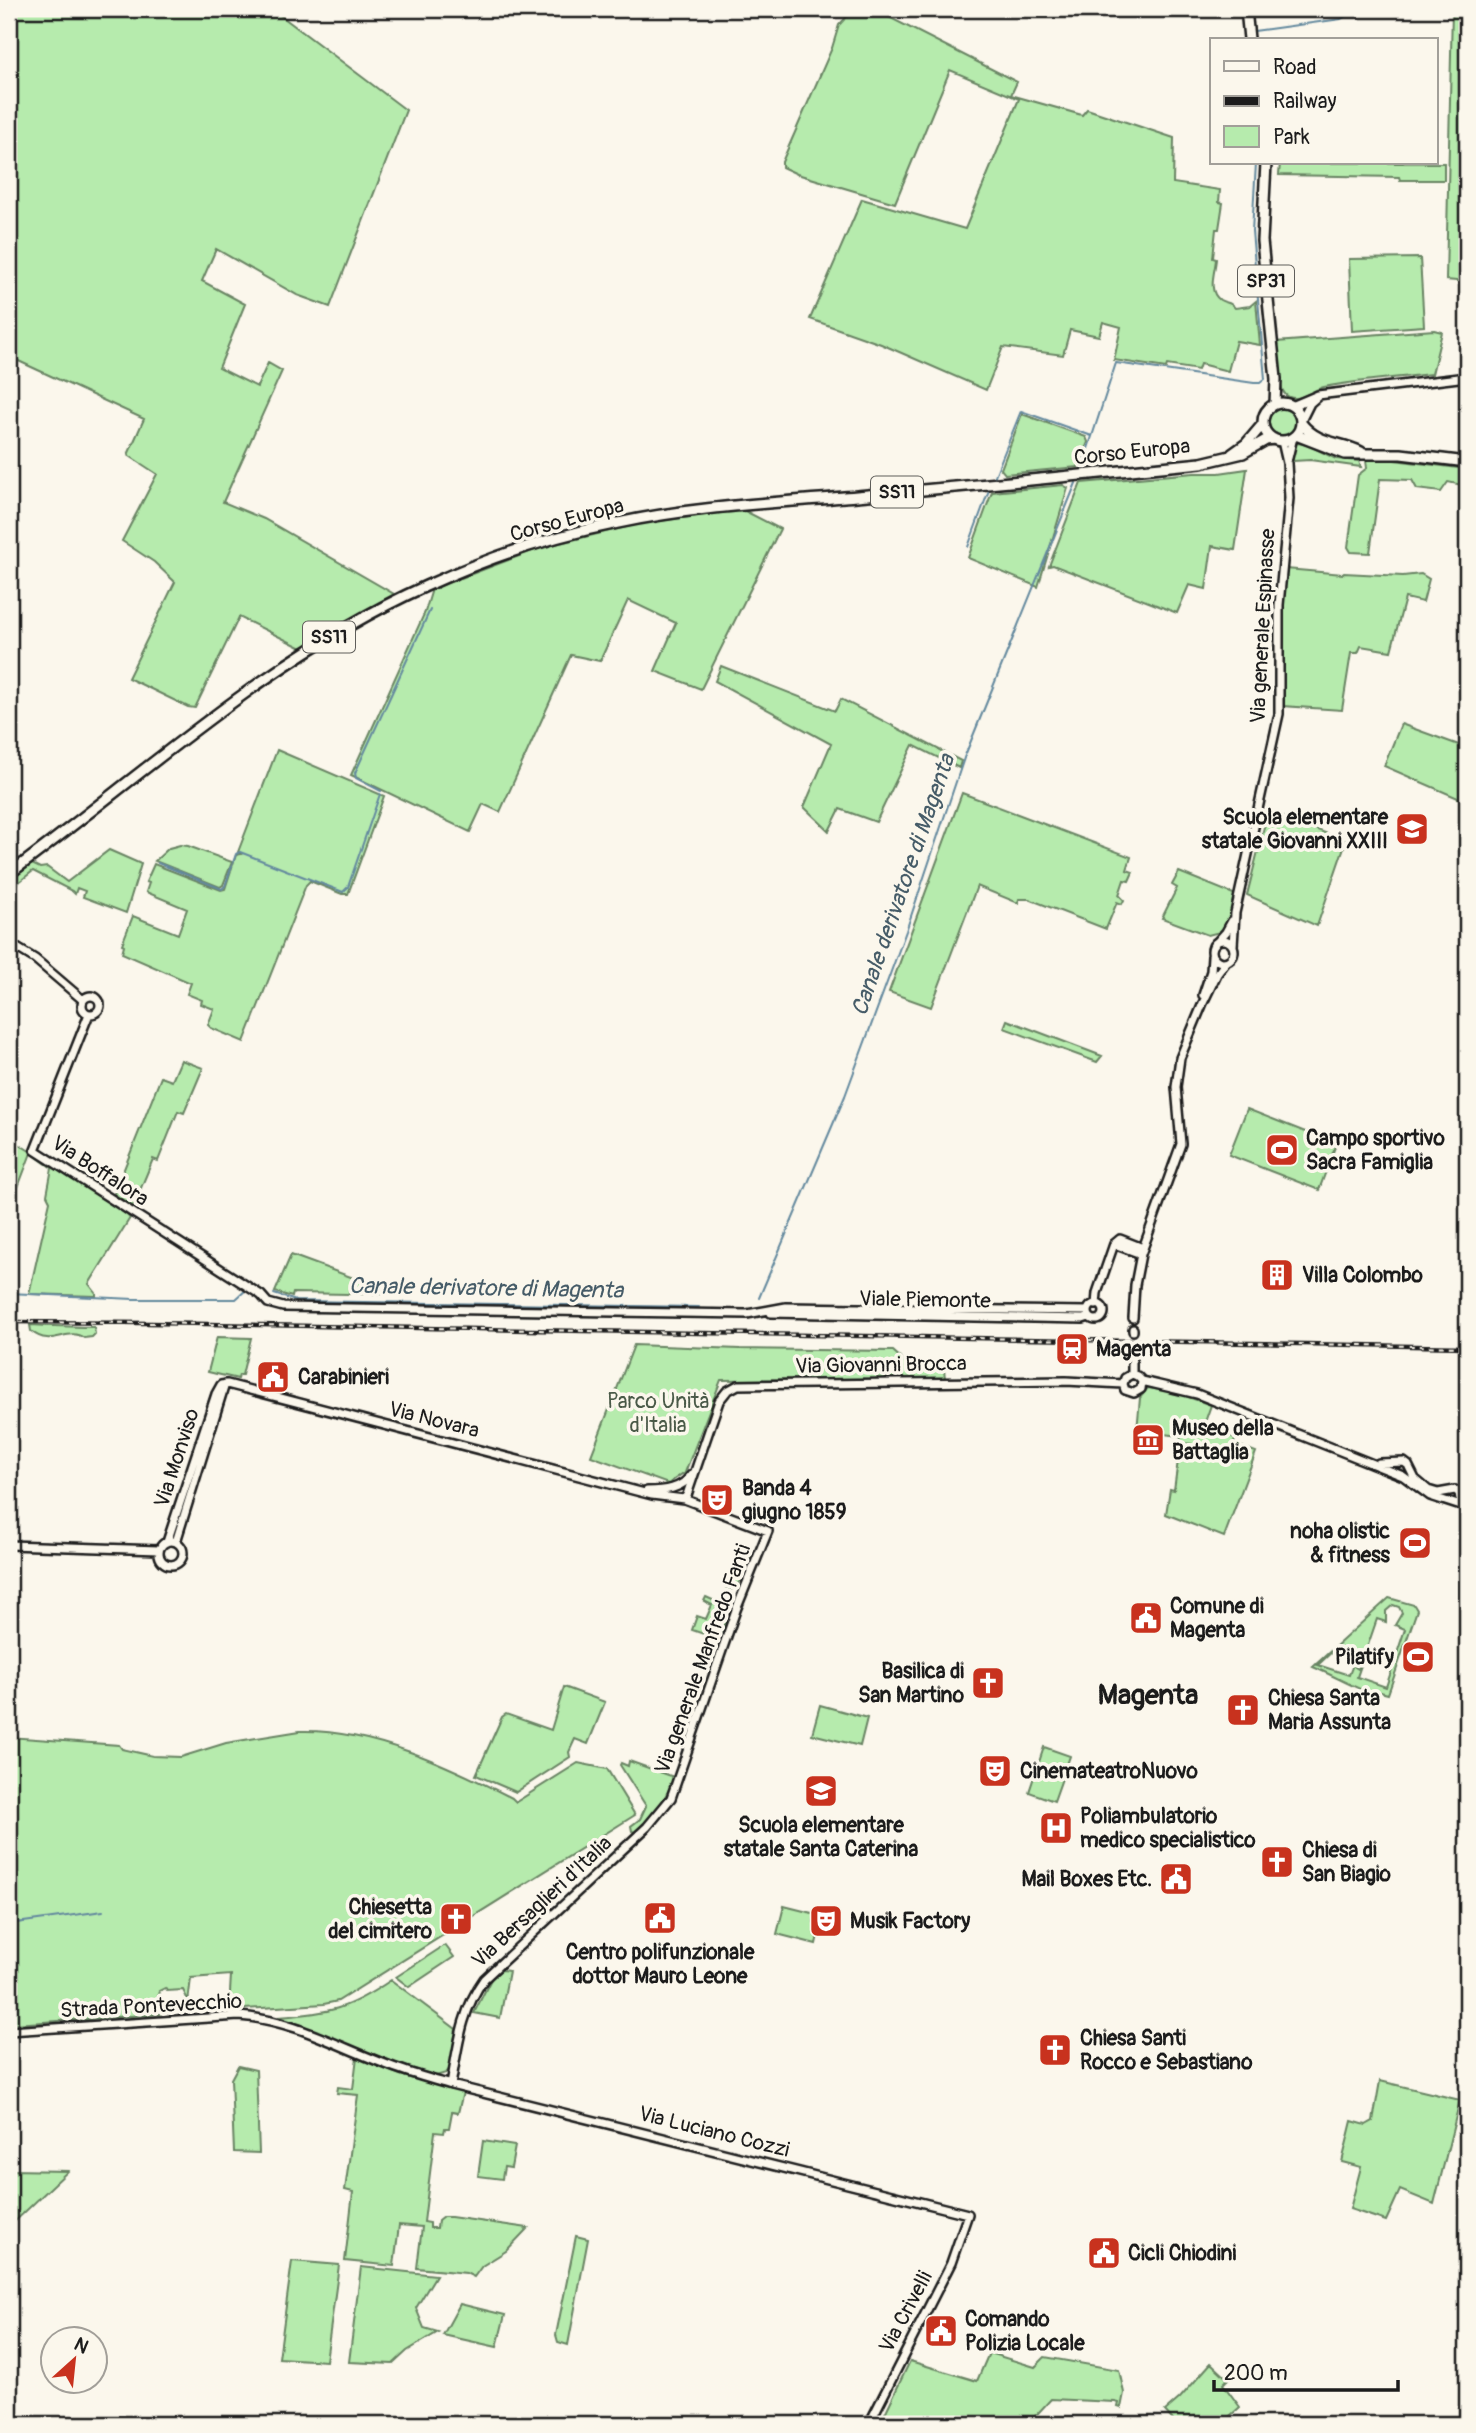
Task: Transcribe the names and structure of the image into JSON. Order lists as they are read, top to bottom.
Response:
{
  "streets": {
    "main road": ["SP31", "Corso Europa", "SS11"],
    "street": [
      "Via generale Espinasse",
      "Via Boffalora",
      "Viale Piemonte",
      "Via Giovanni Brocca",
      "Via Novara",
      "Via Monviso",
      "Via generale Manfredo Fanti",
      "Via Bersaglieri d'Italia",
      "Strada Pontevecchio",
      "Via Luciano Cozzi",
      "Via Crivelli"
    ]
  },
  "crossings": [
    ["SP31", "Corso Europa"],
    ["SP31", "Via generale Espinasse"],
    ["Corso Europa", "Via generale Espinasse"],
    ["Via Boffalora", "Viale Piemonte"],
    ["Via Giovanni Brocca", "Via Novara"],
    ["Via Giovanni Brocca", "Via generale Manfredo Fanti"],
    ["Via Novara", "Via Monviso"],
    ["Via Novara", "Via generale Manfredo Fanti"],
    ["Via generale Manfredo Fanti", "Via Bersaglieri d'Italia"],
    ["Via Bersaglieri d'Italia", "Strada Pontevecchio"],
    ["Via Bersaglieri d'Italia", "Via Luciano Cozzi"],
    ["Strada Pontevecchio", "Via Luciano Cozzi"],
    ["Via Luciano Cozzi", "Via Crivelli"]
  ],
  "districts": ["Magenta"],
  "water": ["Canale derivatore di Magenta"],
  "parks": ["Parco Unità d'Italia"],
  "places": {
    "school or university": ["Scuola elementare statale Giovanni XXIII", "Scuola elementare statale Santa Caterina"],
    "sports": ["Campo sportivo Sacra Famiglia", "noha olistic & fitness", "Pilatify"],
    "building": ["Villa Colombo"],
    "station": ["Magenta"],
    "public building": [
      "Carabinieri",
      "Comune di Magenta",
      "Mail Boxes Etc.",
      "Centro polifunzionale dottor Mauro Leone",
      "Cicli Chiodini",
      "Comando Polizia Locale"
    ],
    "museum": ["Museo della Battaglia"],
    "theatre": ["Banda 4 giugno 1859", "CinemateatroNuovo", "Musik Factory"],
    "church": [
      "Basilica di San Martino",
      "Chiesa Santa Maria Assunta",
      "Chiesa di San Biagio",
      "Chiesetta del cimitero",
      "Chiesa Santi Rocco e Sebastiano"
    ],
    "hospital": ["Poliambulatorio medico specialistico"]
  },
  "legend": ["Road", "Railway", "Park"],
  "scale_bar": "200 m",
  "north": "top right"
}
